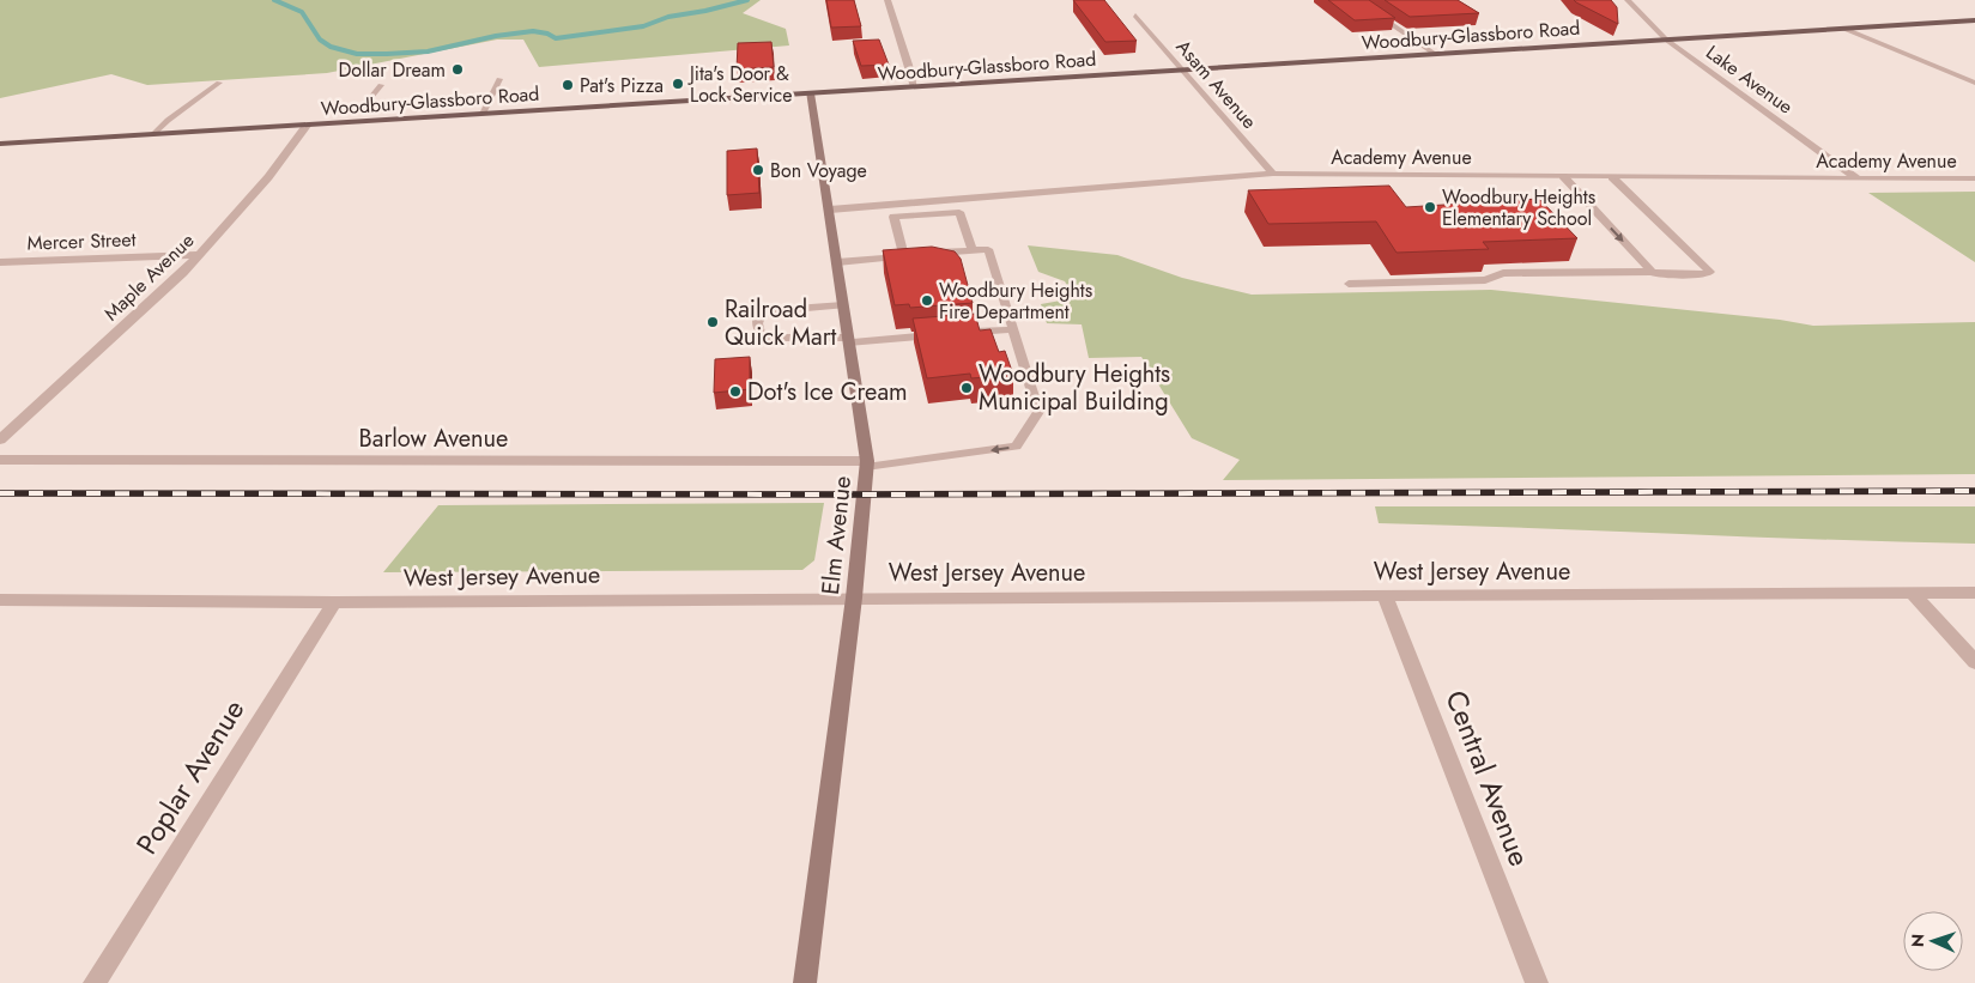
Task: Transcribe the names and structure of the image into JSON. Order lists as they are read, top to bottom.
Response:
{
  "streets": {
    "main road": ["Woodbury-Glassboro Road", "Elm Avenue"],
    "street": [
      "Lake Avenue",
      "Asam Avenue",
      "Academy Avenue",
      "Mercer Street",
      "Maple Avenue",
      "Barlow Avenue",
      "West Jersey Avenue",
      "Poplar Avenue",
      "Central Avenue"
    ]
  },
  "crossings": [
    ["Woodbury-Glassboro Road", "Lake Avenue"],
    ["Woodbury-Glassboro Road", "Asam Avenue"],
    ["Woodbury-Glassboro Road", "Maple Avenue"],
    ["Woodbury-Glassboro Road", "Elm Avenue"],
    ["Lake Avenue", "Academy Avenue"],
    ["Asam Avenue", "Academy Avenue"],
    ["Academy Avenue", "Elm Avenue"],
    ["Mercer Street", "Maple Avenue"],
    ["Barlow Avenue", "Elm Avenue"],
    ["Elm Avenue", "West Jersey Avenue"],
    ["West Jersey Avenue", "Poplar Avenue"],
    ["West Jersey Avenue", "Central Avenue"]
  ],
  "places": [
    "Dollar Dream",
    "Jita's Door & Lock Service",
    "Pat's Pizza",
    "Bon Voyage",
    "Woodbury Heights Elementary School",
    "Woodbury Heights Fire Department",
    "Railroad Quick Mart",
    "Woodbury Heights Municipal Building",
    "Dot's Ice Cream"
  ],
  "north": "left"
}
